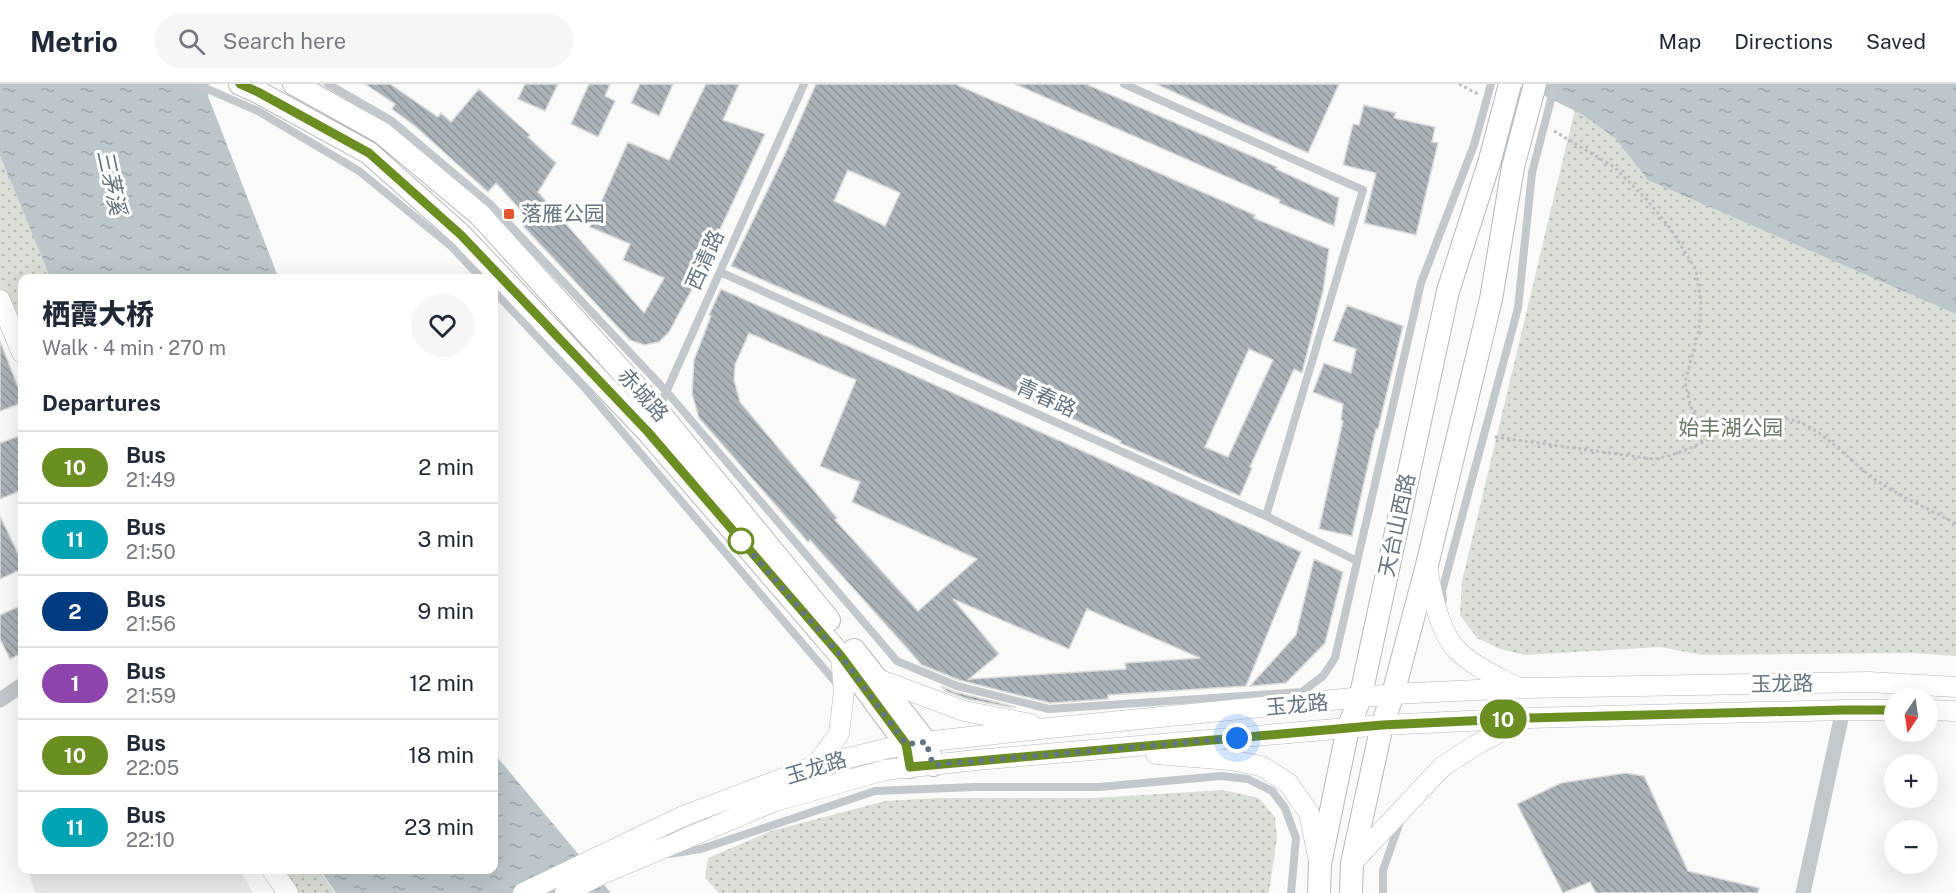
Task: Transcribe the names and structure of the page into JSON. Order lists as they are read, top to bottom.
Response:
{
  "streets": {
    "main road": ["赤城路", "天台山西路", "玉龙路"],
    "lane": ["西清路", "青春路"]
  },
  "crossings": [
    ["西清路", "赤城路"],
    ["西清路", "青春路"],
    ["赤城路", "玉龙路"],
    ["天台山西路", "玉龙路"]
  ],
  "water": ["三茅溪"],
  "parks": ["始丰湖公园"],
  "places": {
    "transit": ["落雁公园"]
  },
  "lines": ["bus line 10"],
  "north": "bottom",
  "page": {
    "header": "Metrio",
    "search": "Search here",
    "nav": ["Map", "Directions", "Saved"],
    "on_map": "10",
    "heading": [
      ["栖霞大桥", "Walk · 4 min · 270 m"],
      "Departures"
    ],
    "list": [
      {
        "mark": "10",
        "name": "Bus",
        "note": "21:49",
        "value": "2 min"
      },
      {
        "mark": "11",
        "name": "Bus",
        "note": "21:50",
        "value": "3 min"
      },
      {
        "mark": "2",
        "name": "Bus",
        "note": "21:56",
        "value": "9 min"
      },
      {
        "mark": "1",
        "name": "Bus",
        "note": "21:59",
        "value": "12 min"
      },
      {
        "mark": "10",
        "name": "Bus",
        "note": "22:05",
        "value": "18 min"
      },
      {
        "mark": "11",
        "name": "Bus",
        "note": "22:10",
        "value": "23 min"
      }
    ],
    "map_buttons": ["+", "−"]
  }
}
